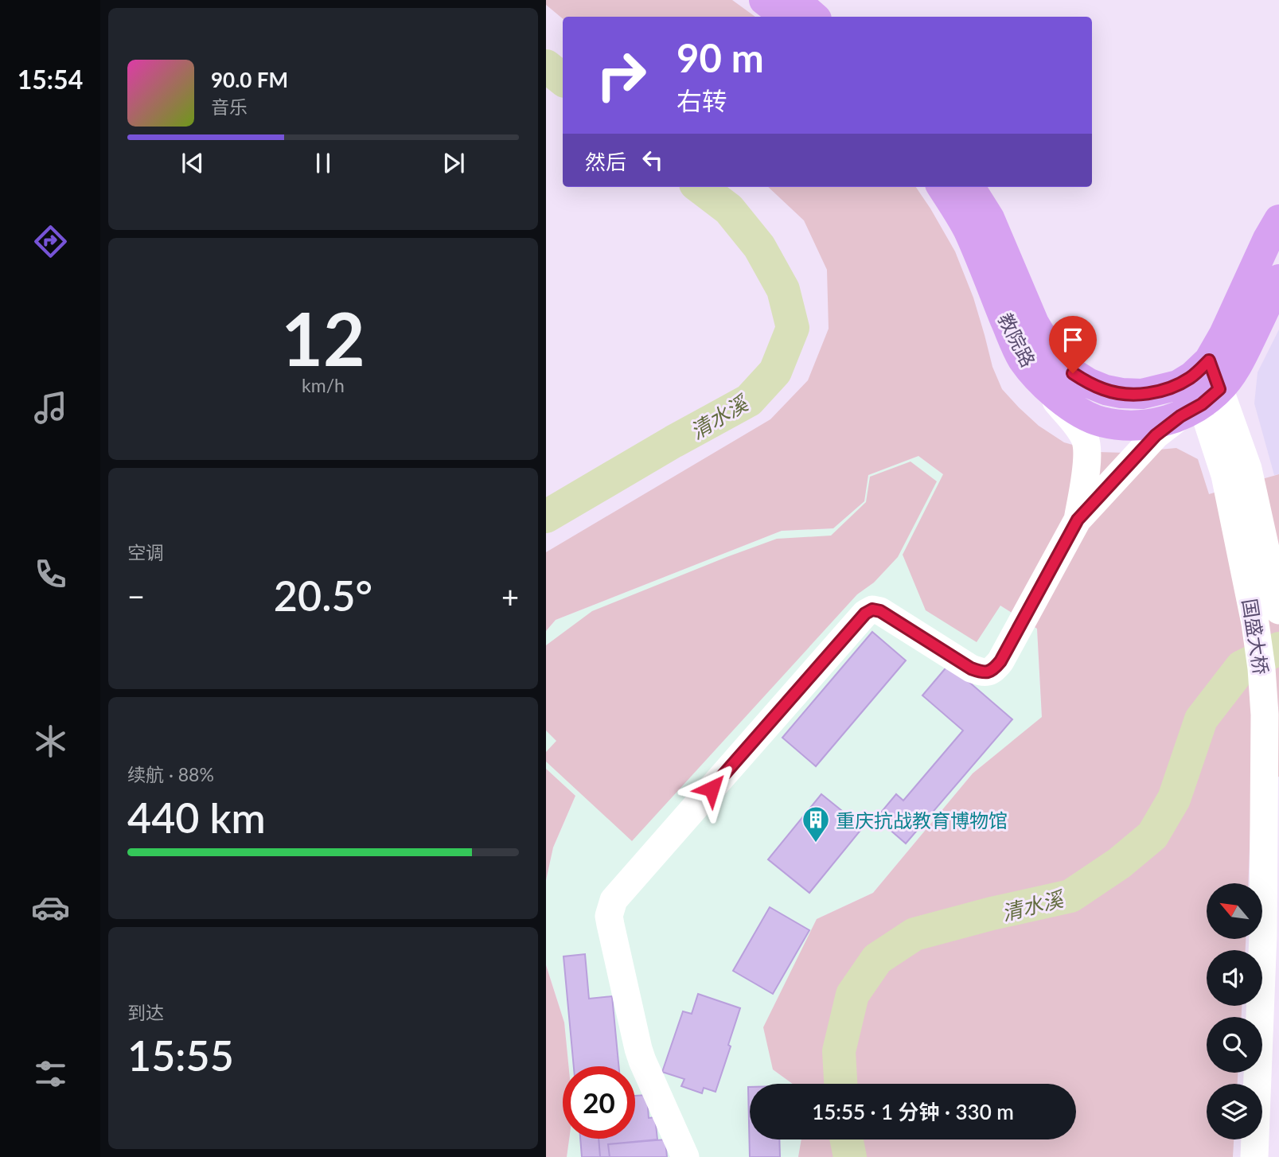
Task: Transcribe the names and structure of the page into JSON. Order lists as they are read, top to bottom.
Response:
{
  "streets": {
    "main road": ["教院路"],
    "street": ["国盛大桥"]
  },
  "water": ["清水溪"],
  "places": {
    "building": ["重庆抗战教育博物馆"]
  },
  "north": "top left",
  "page": {
    "tabs": "15:54",
    "turn": ["90 m", "右转"],
    "song": ["90.0 FM", "音乐"],
    "then": "然后",
    "tile": [
      ["12", "km/h"],
      "空调",
      ["续航 · 88%", "440 km"],
      ["到达", "15:55"]
    ],
    "heat": ["−", "20.5°", "+"],
    "limit": "20",
    "trip": "15:55 · 1 分钟 · 330 m"
  }
}
